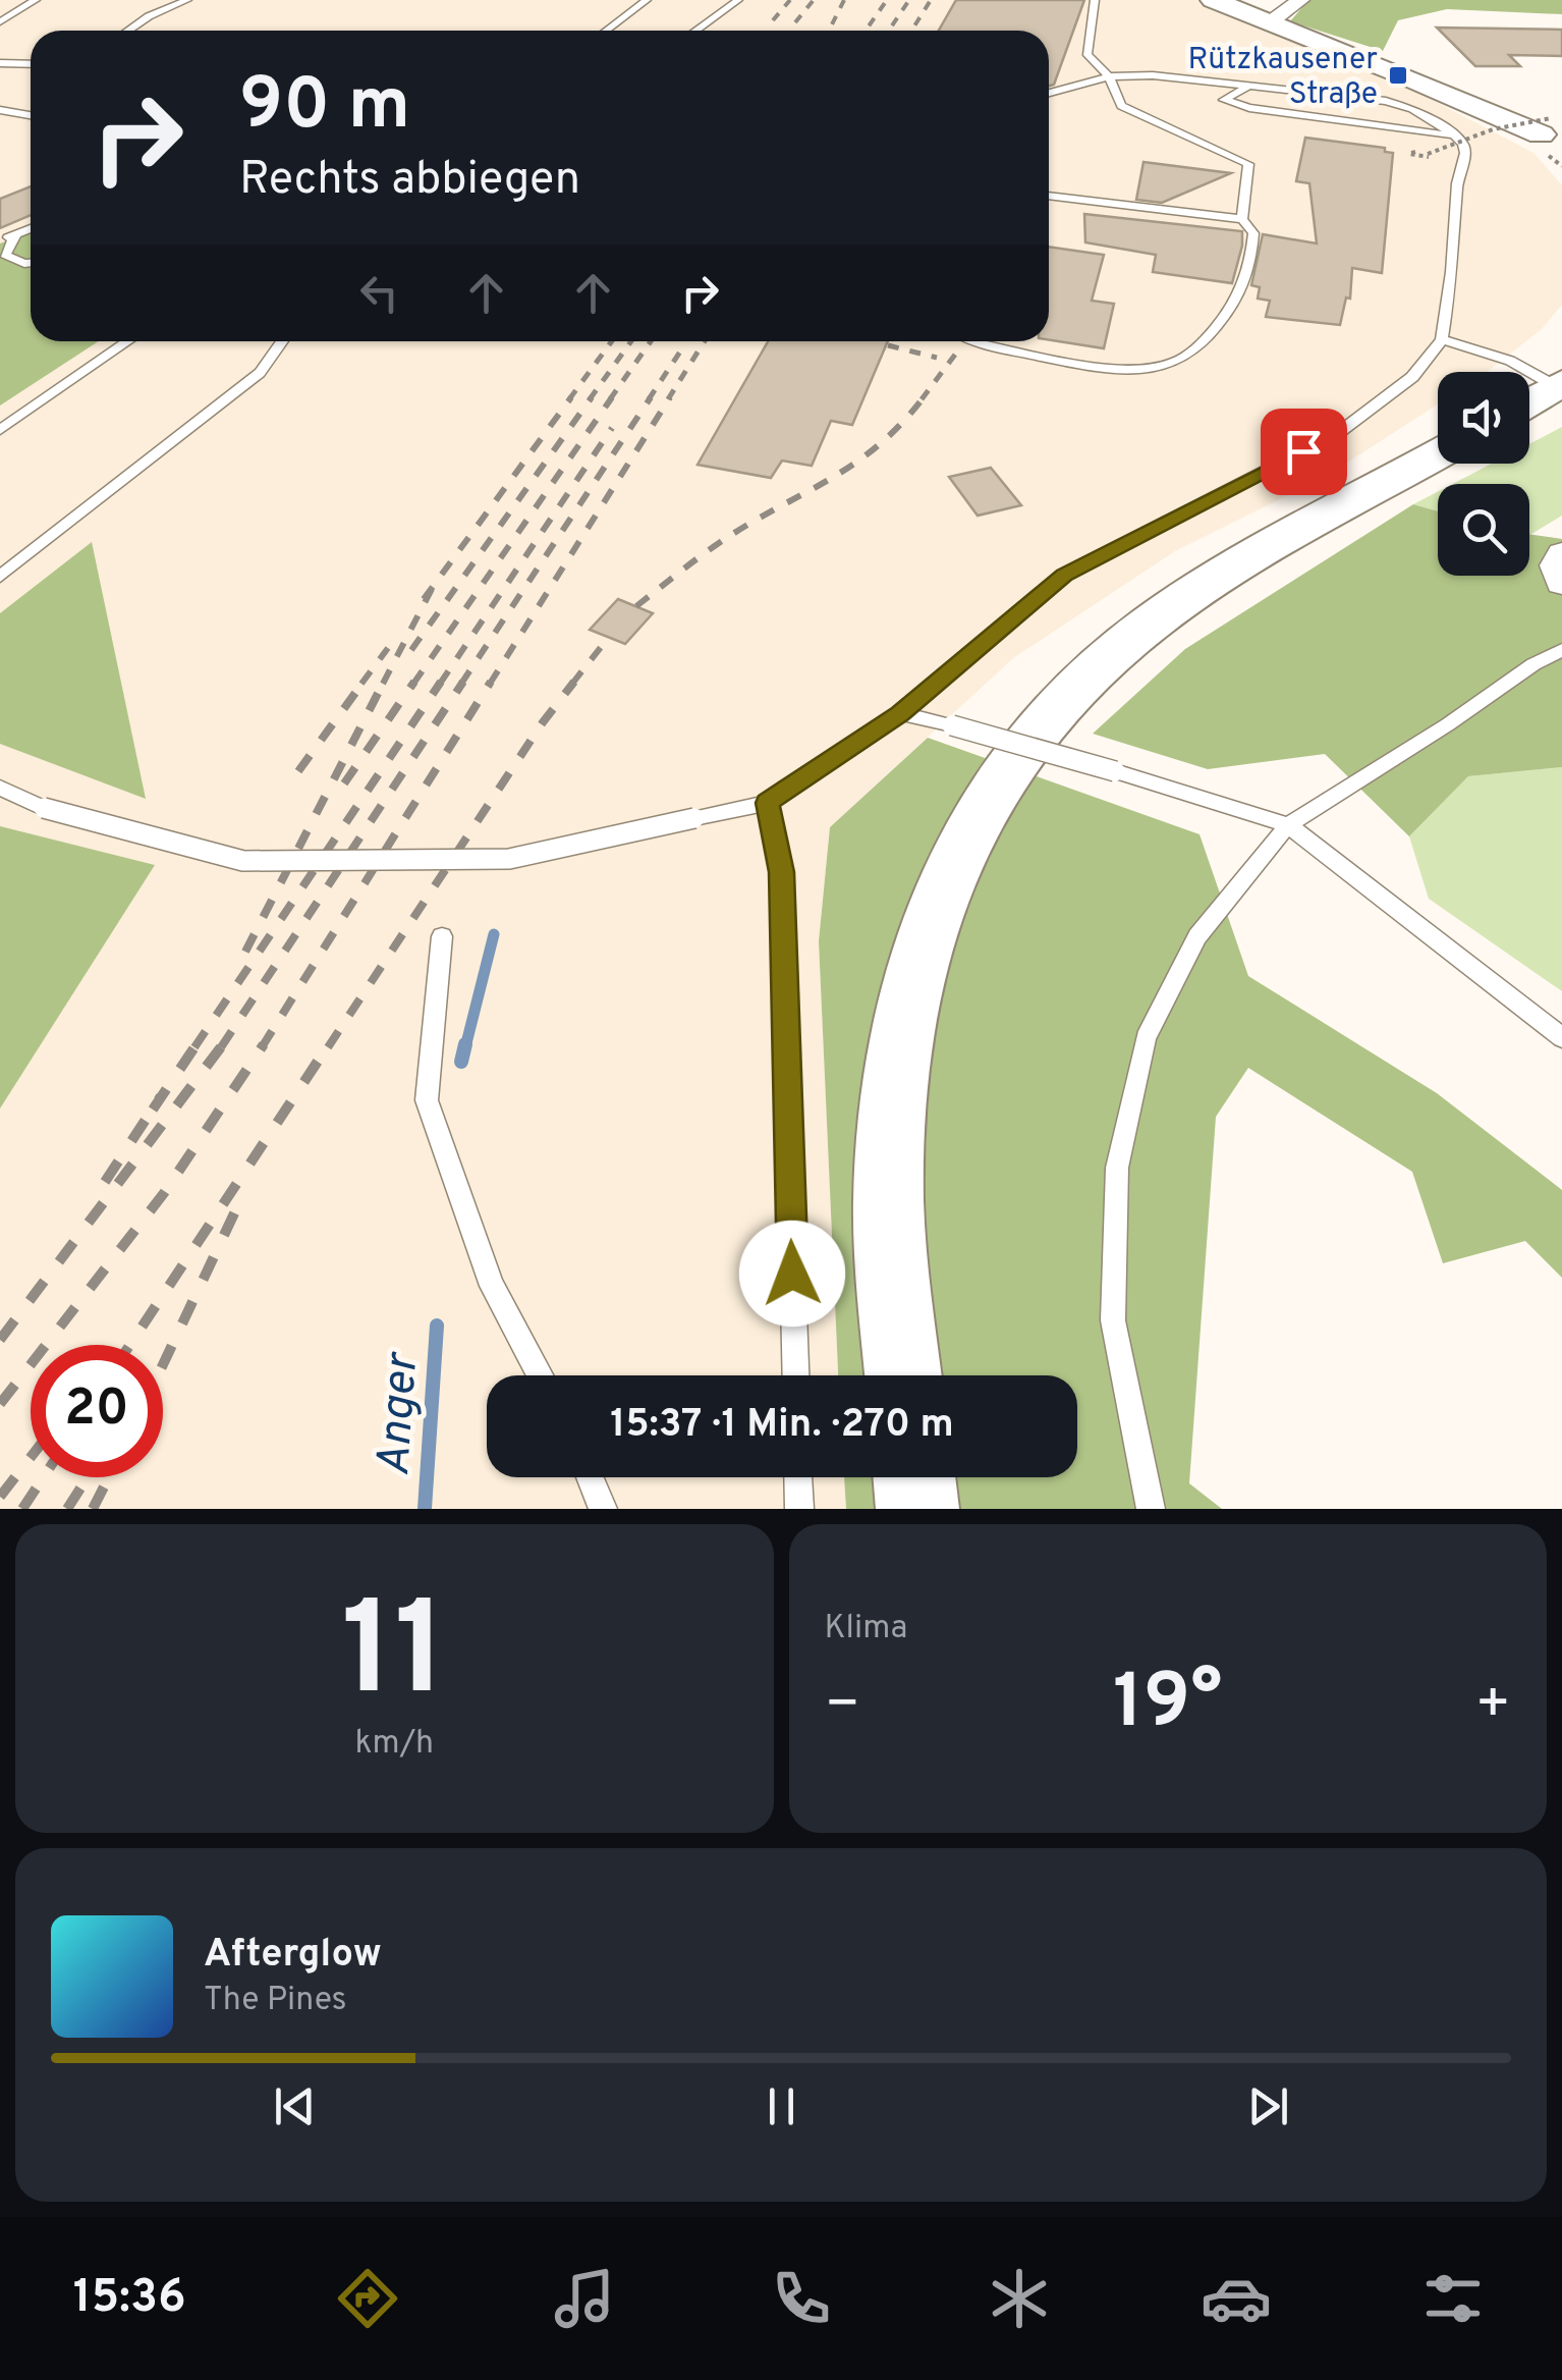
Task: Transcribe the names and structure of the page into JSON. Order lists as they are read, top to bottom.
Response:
{
  "water": ["Anger"],
  "places": {
    "transit": ["Rützkausener Straße"]
  },
  "page": {
    "turn": ["90 m", "Rechts abbiegen"],
    "limit": "20",
    "trip": "15:37 · 1 Min. · 270 m",
    "tile": [
      ["11", "km/h"],
      "Klima"
    ],
    "heat": ["−", "19°", "+"],
    "song": ["Afterglow", "The Pines"],
    "tabs": "15:36"
  }
}
